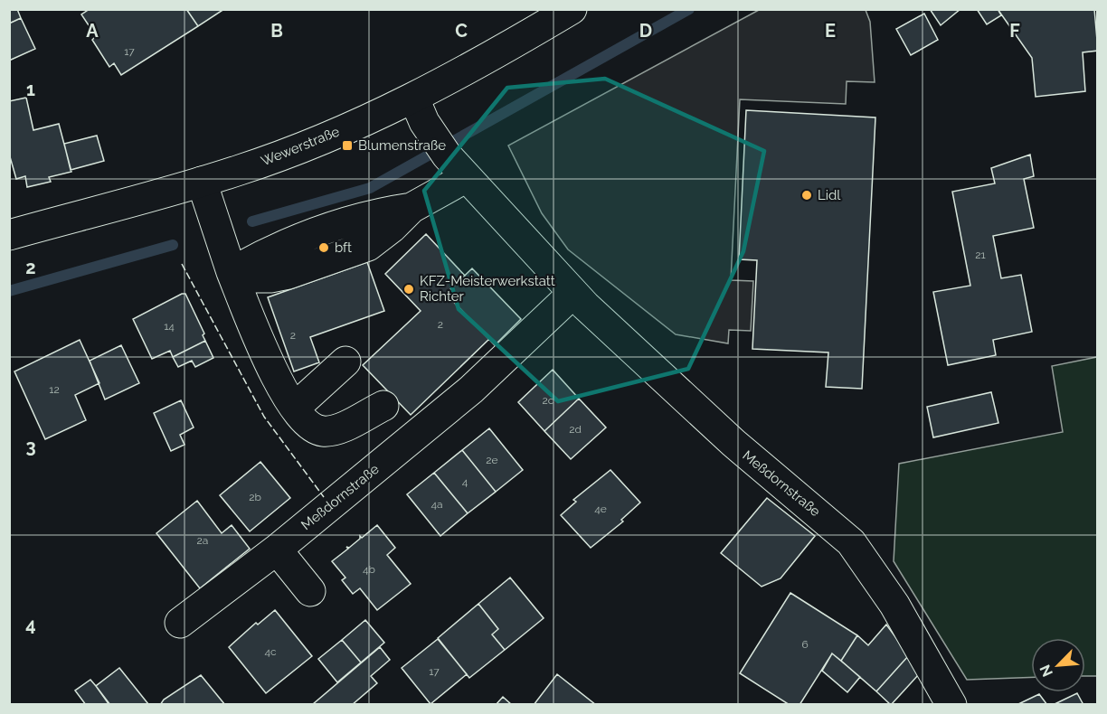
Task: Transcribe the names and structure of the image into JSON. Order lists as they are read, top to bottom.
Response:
{
  "streets": {
    "street": ["Wewerstraße", "Meßdornstraße"]
  },
  "crossings": [
    ["Wewerstraße", "Meßdornstraße"]
  ],
  "places": {
    "transit": ["Blumenstraße"],
    "other": ["Lidl", "bft", "KFZ-Meisterwerkstatt Richter"]
  },
  "house_numbers": [
    "17",
    "21",
    "2",
    "14",
    "2",
    "12",
    "2c",
    "2d",
    "2e",
    "4",
    "2b",
    "4a",
    "4e",
    "2a",
    "4b",
    "6",
    "4c",
    "17"
  ],
  "north": "bottom left",
  "grid": {
    "columns": [
      "A",
      "B",
      "C",
      "D",
      "E",
      "F"
    ],
    "rows": [
      "1",
      "2",
      "3",
      "4"
    ]
  }
}
